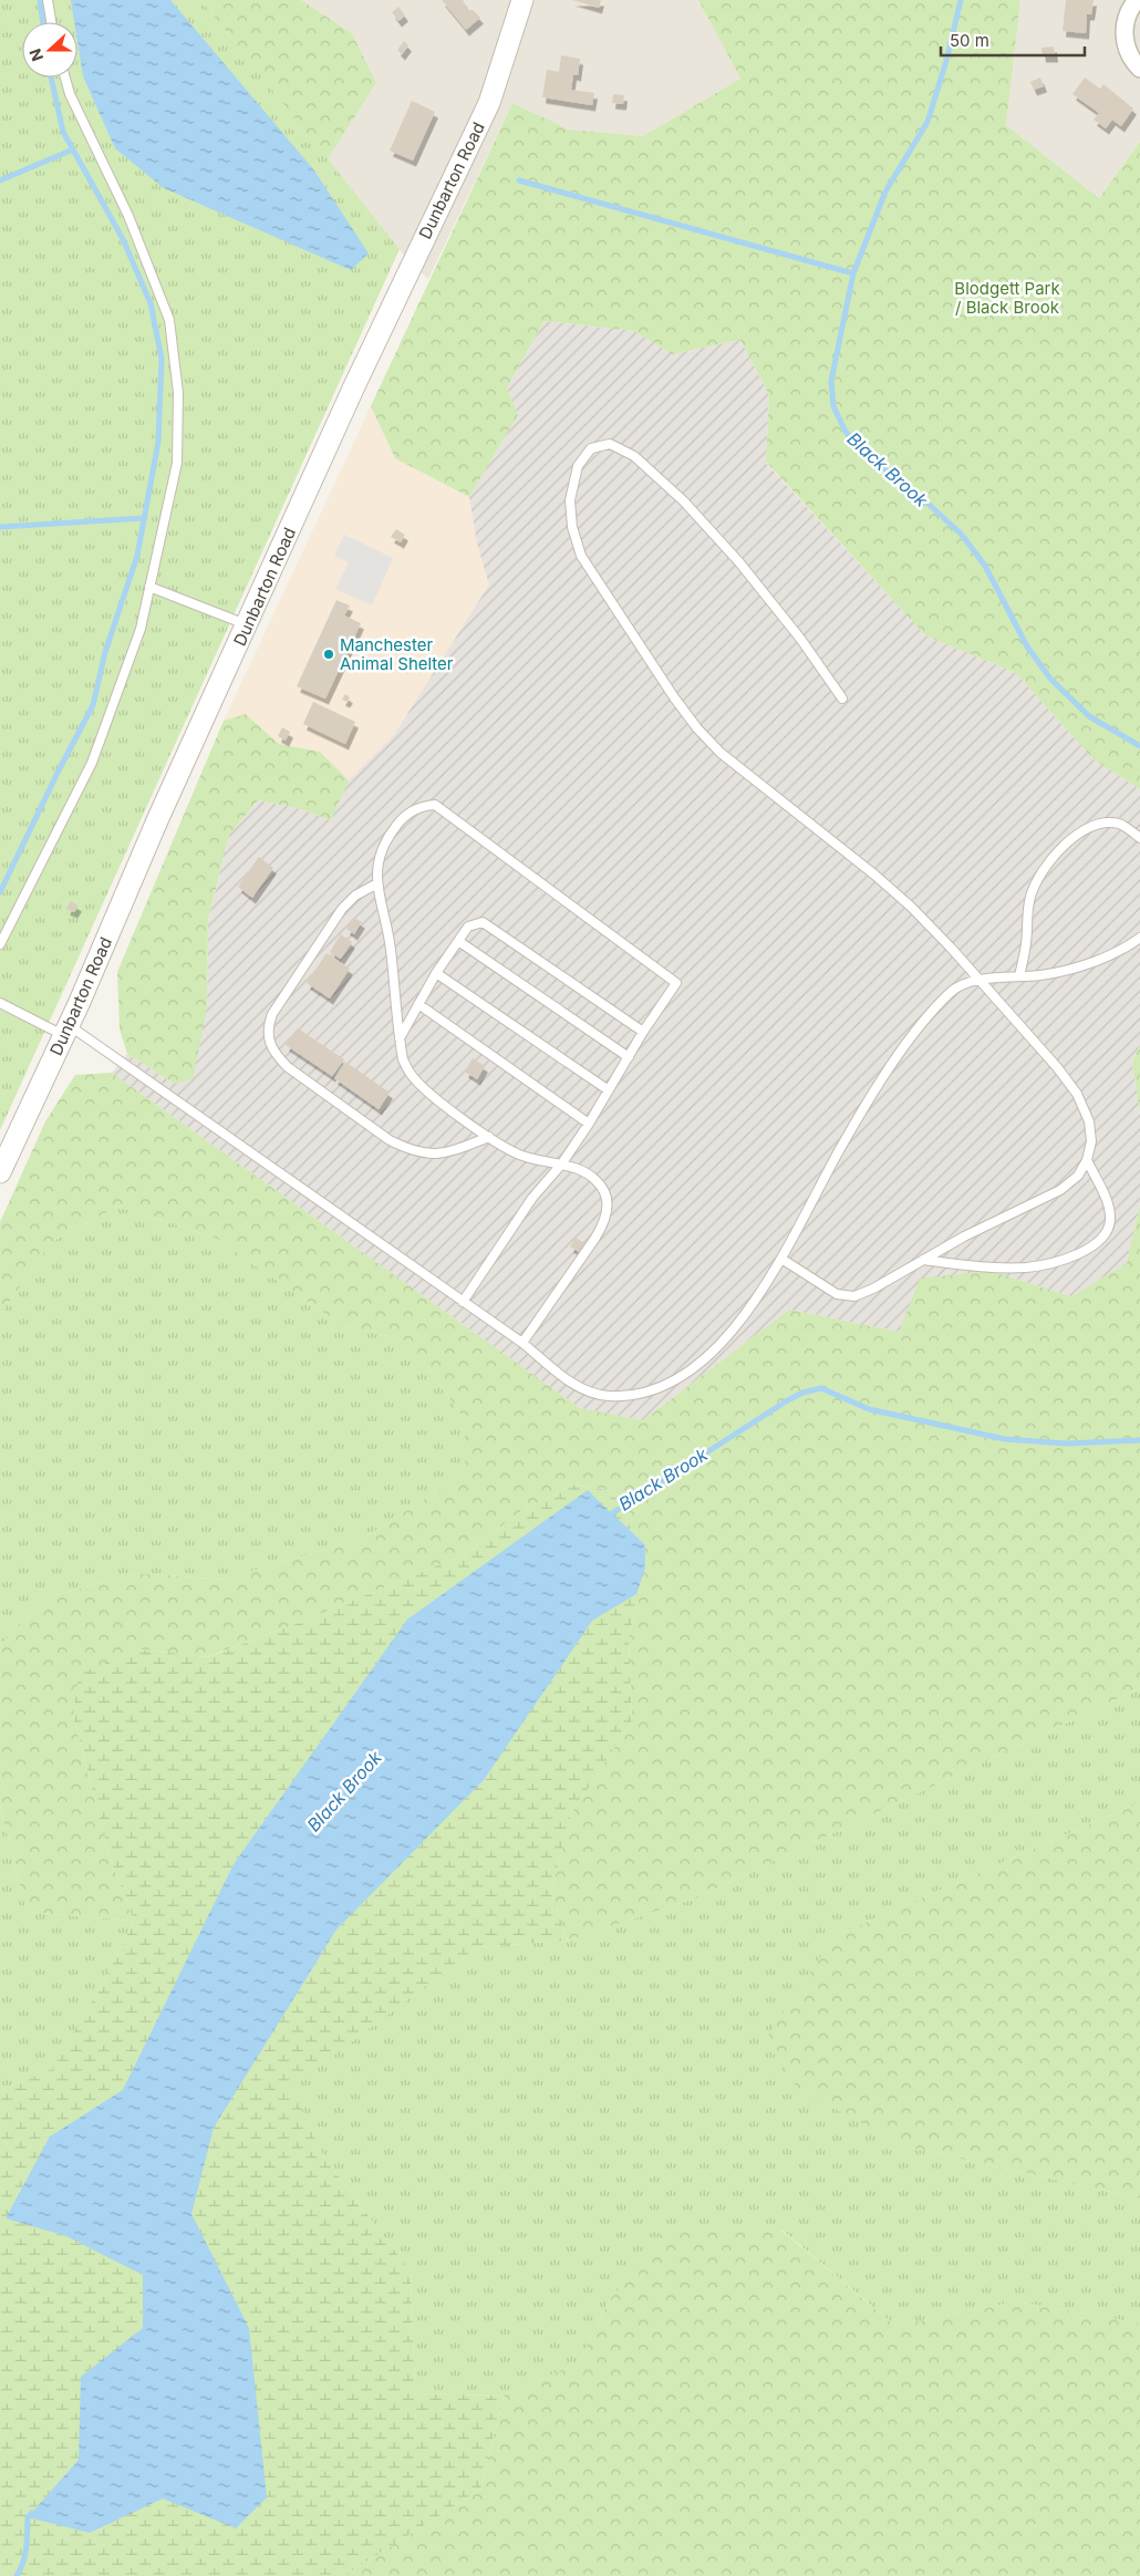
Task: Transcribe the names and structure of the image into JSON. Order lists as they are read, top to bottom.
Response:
{
  "streets": {
    "street": ["Dunbarton Road"]
  },
  "water": ["Black Brook"],
  "parks": ["Blodgett Park / Black Brook"],
  "places": ["Manchester Animal Shelter"],
  "scale_bar": "50 m",
  "north": "left"
}
